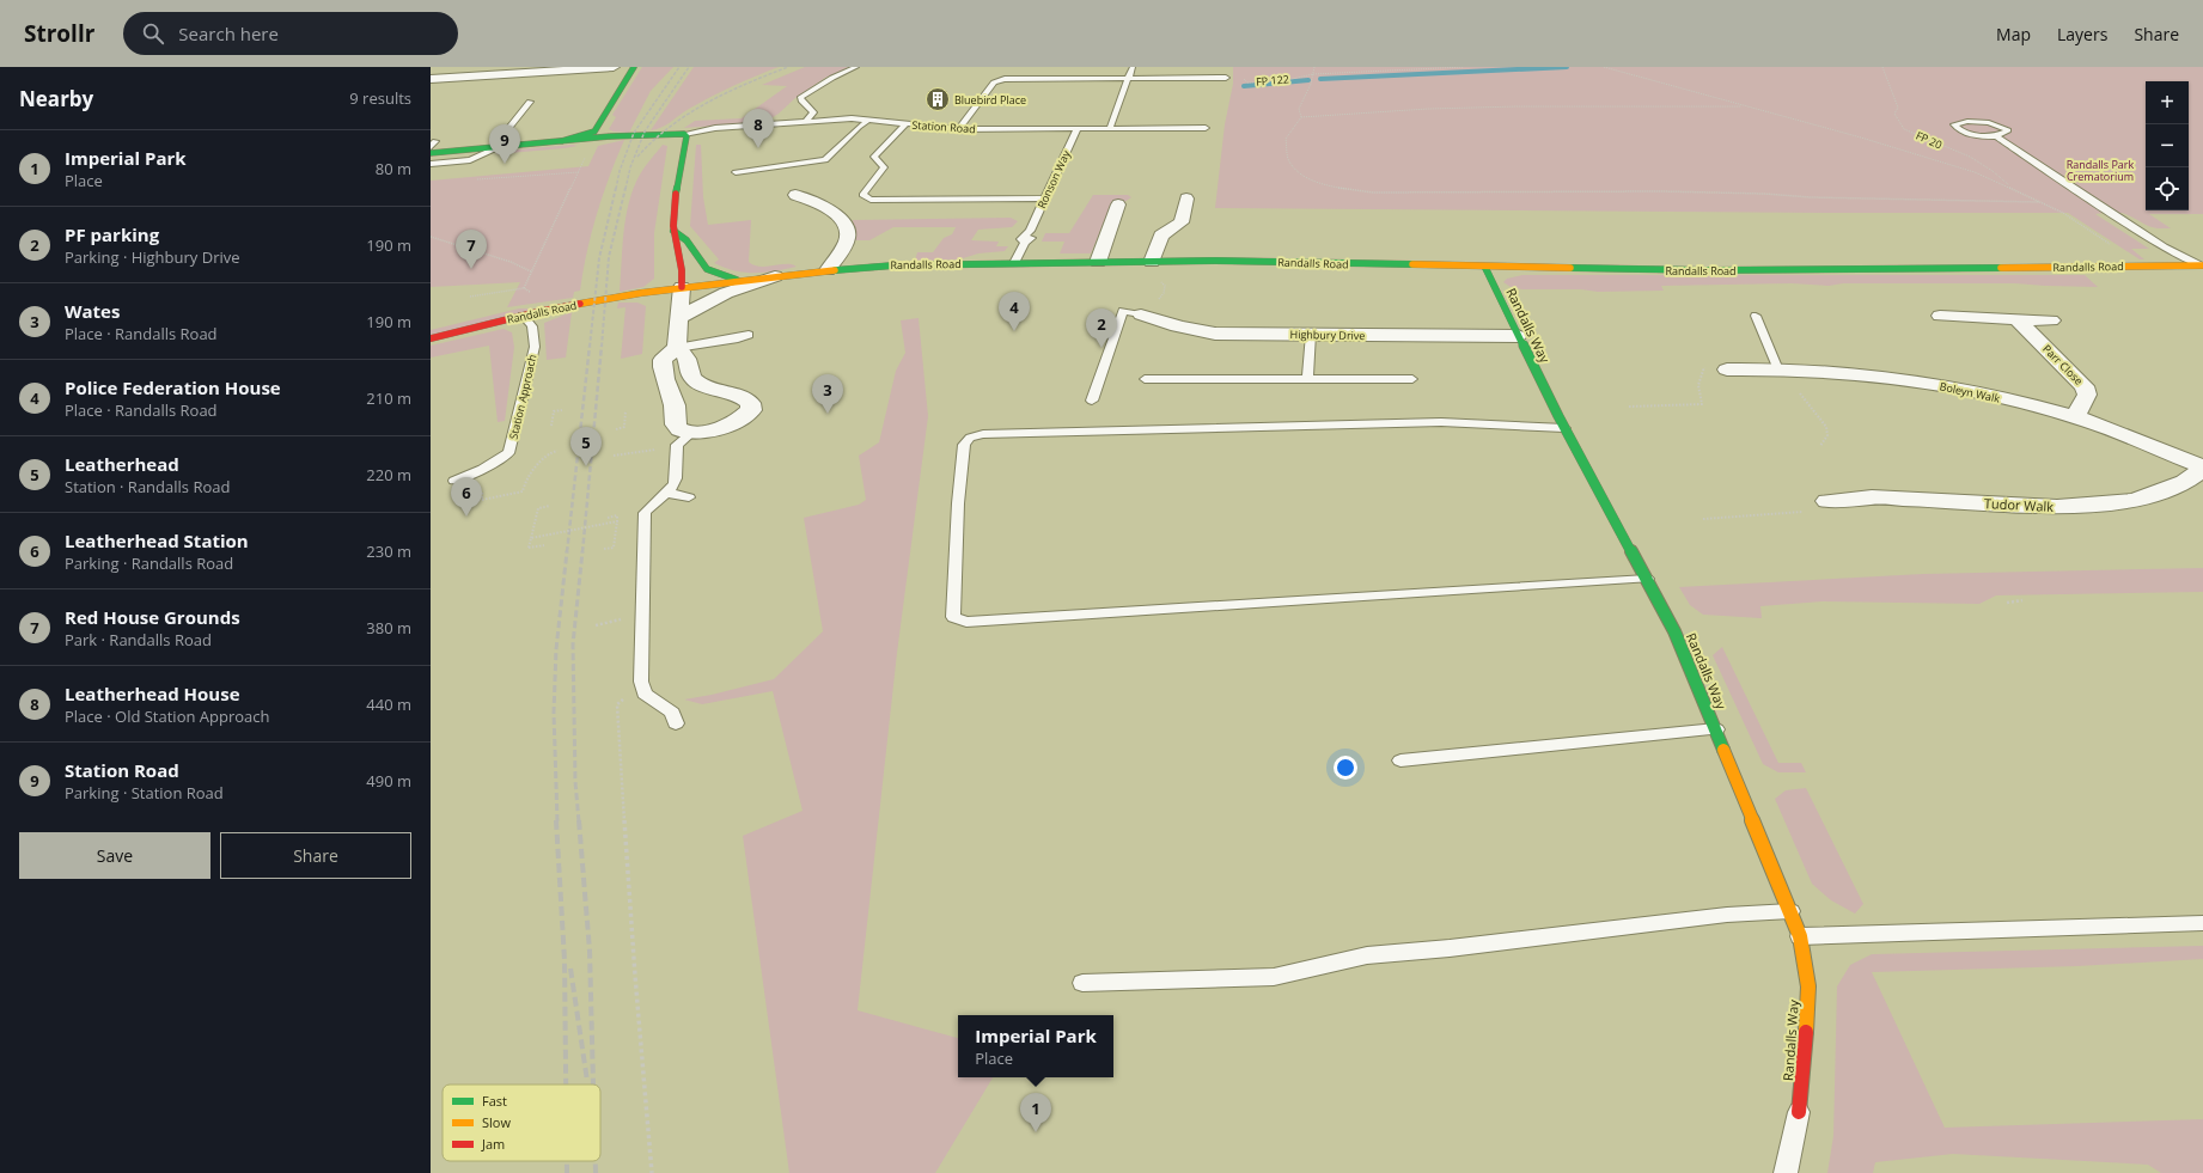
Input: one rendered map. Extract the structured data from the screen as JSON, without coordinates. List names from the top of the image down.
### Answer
{
  "streets": {
    "main road": ["Randalls Road", "Randalls Way"],
    "street": [
      "Highbury Drive",
      "Parr Close",
      "Boleyn Walk",
      "Tudor Walk"
    ],
    "lane": ["Station Road", "Ronson Way", "Station Approach"],
    "path": ["FP 122", "FP 20"]
  },
  "crossings": [
    ["Station Road", "Ronson Way"],
    ["Ronson Way", "Randalls Road"],
    ["Randalls Road", "Randalls Way"],
    ["Randalls Road", "Station Approach"],
    ["Randalls Way", "Highbury Drive"],
    ["Parr Close", "Boleyn Walk"],
    ["Boleyn Walk", "Tudor Walk"]
  ],
  "parks": ["Randalls Park Crematorium"],
  "places": {
    "building": ["Bluebird Place"]
  },
  "legend": ["Fast", "Slow", "Jam"],
  "page": {
    "header": "Strollr",
    "search": "Search here",
    "nav": ["Map", "Layers", "Share"],
    "heading": ["Nearby", "9 results"],
    "map_buttons": ["+", "−"],
    "pins": [
      "8",
      "9",
      "7",
      "4",
      "2",
      "3",
      "5",
      "6",
      "1"
    ],
    "list": [
      {
        "mark": "1",
        "name": "Imperial Park",
        "note": "Place",
        "value": "80 m"
      },
      {
        "mark": "2",
        "name": "PF parking",
        "note": "Parking · Highbury Drive",
        "value": "190 m"
      },
      {
        "mark": "3",
        "name": "Wates",
        "note": "Place · Randalls Road",
        "value": "190 m"
      },
      {
        "mark": "4",
        "name": "Police Federation House",
        "note": "Place · Randalls Road",
        "value": "210 m"
      },
      {
        "mark": "5",
        "name": "Leatherhead",
        "note": "Station · Randalls Road",
        "value": "220 m"
      },
      {
        "mark": "6",
        "name": "Leatherhead Station",
        "note": "Parking · Randalls Road",
        "value": "230 m"
      },
      {
        "mark": "7",
        "name": "Red House Grounds",
        "note": "Park · Randalls Road",
        "value": "380 m"
      },
      {
        "mark": "8",
        "name": "Leatherhead House",
        "note": "Place · Old Station Approach",
        "value": "440 m"
      },
      {
        "mark": "9",
        "name": "Station Road",
        "note": "Parking · Station Road",
        "value": "490 m"
      }
    ],
    "buttons": ["Save", "Share"],
    "popup": ["Imperial Park", "Place"]
  }
}
